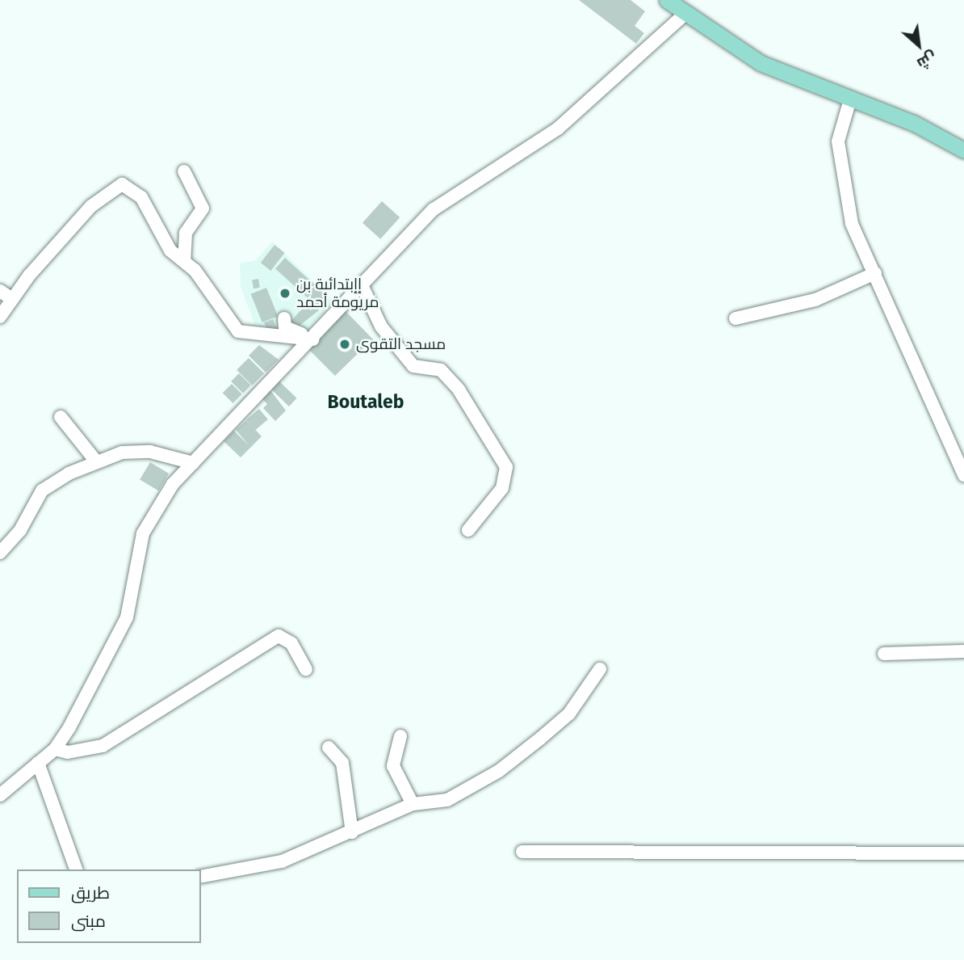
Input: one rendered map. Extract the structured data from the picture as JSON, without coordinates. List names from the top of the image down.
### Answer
{
  "districts": ["Boutaleb"],
  "places": ["إإبتدائية بن مريومة أحمد", "مسجد التقوى"],
  "legend": ["طريق", "مبنى"],
  "north": "bottom right"
}
